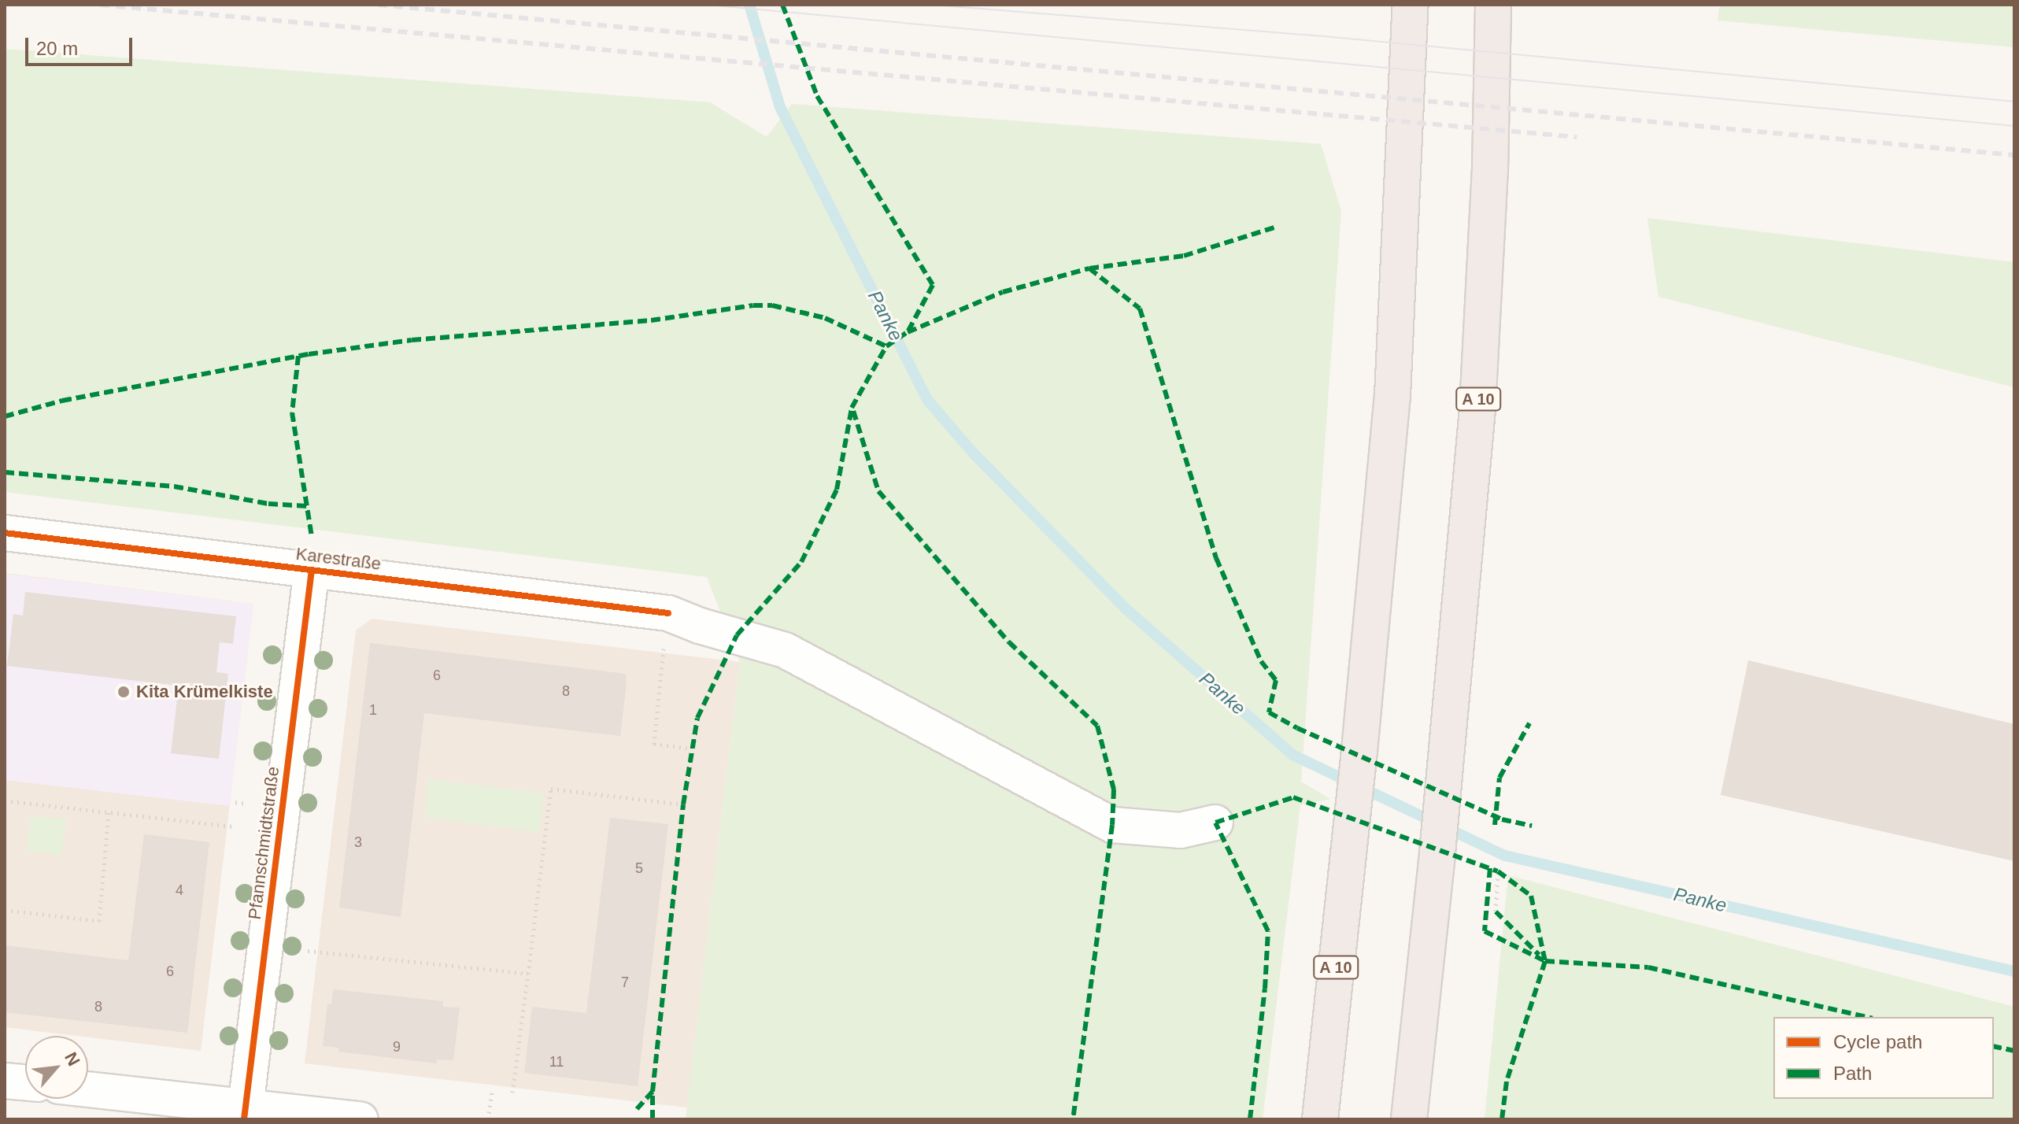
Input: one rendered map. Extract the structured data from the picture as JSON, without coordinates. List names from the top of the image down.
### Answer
{
  "streets": {
    "highway": ["A 10"],
    "street": ["Karestraße", "Pfannschmidtstraße"]
  },
  "crossings": [
    ["Karestraße", "Pfannschmidtstraße"]
  ],
  "water": ["Panke"],
  "places": ["Kita Krümelkiste"],
  "house_numbers": [
    "6",
    "8",
    "1",
    "3",
    "5",
    "4",
    "6",
    "7",
    "8",
    "9",
    "11"
  ],
  "legend": ["Cycle path", "Path"],
  "scale_bar": "20 m",
  "north": "top right"
}
